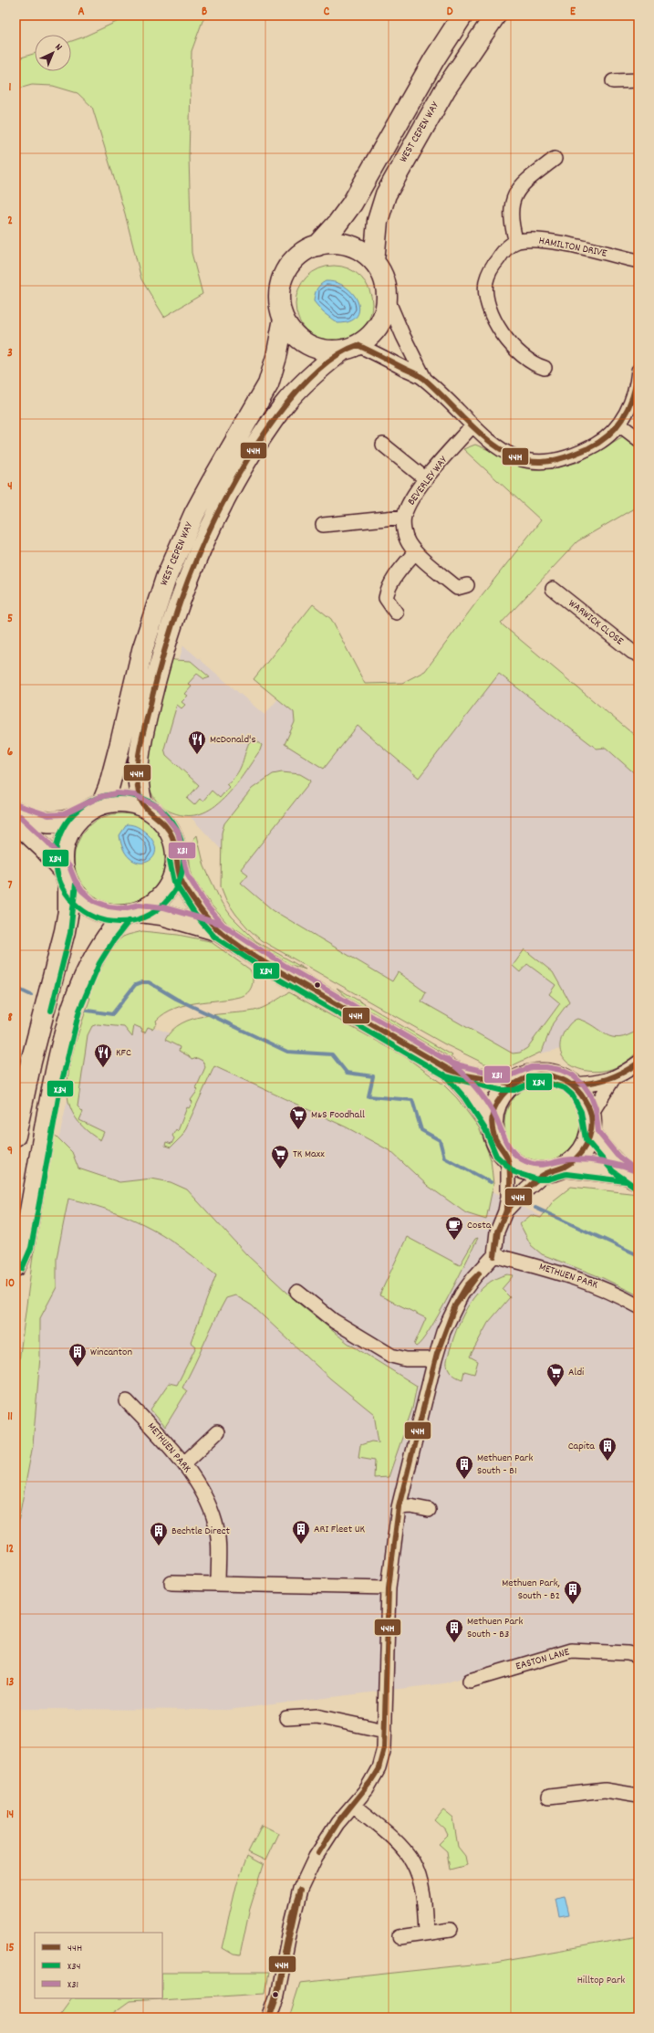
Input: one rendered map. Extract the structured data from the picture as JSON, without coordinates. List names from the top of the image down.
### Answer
{
  "streets": {
    "main road": ["WEST CEPEN WAY"],
    "street": [
      "HAMILTON DRIVE",
      "BEVERLEY WAY",
      "WARWICK CLOSE",
      "METHUEN PARK",
      "EASTON LANE"
    ]
  },
  "parks": ["Hilltop Park"],
  "places": {
    "restaurant": ["McDonald's", "KFC"],
    "supermarket": ["M&S Foodhall", "TK Maxx", "Aldi"],
    "cafe": ["Costa"],
    "building": [
      "Wincanton",
      "Capita",
      "Methuen Park South - B1",
      "ARI Fleet UK",
      "Bechtle Direct",
      "Methuen Park, South - B2",
      "Methuen Park South - B3"
    ]
  },
  "lines": ["transit line 44H", "transit line X31", "transit line X34"],
  "legend": ["44H", "X34", "X31"],
  "north": "top right",
  "grid": {
    "columns": [
      "A",
      "B",
      "C",
      "D",
      "E"
    ],
    "rows": [
      "1",
      "2",
      "3",
      "4",
      "5",
      "6",
      "7",
      "8",
      "9",
      "10",
      "11",
      "12",
      "13",
      "14",
      "15"
    ]
  }
}
